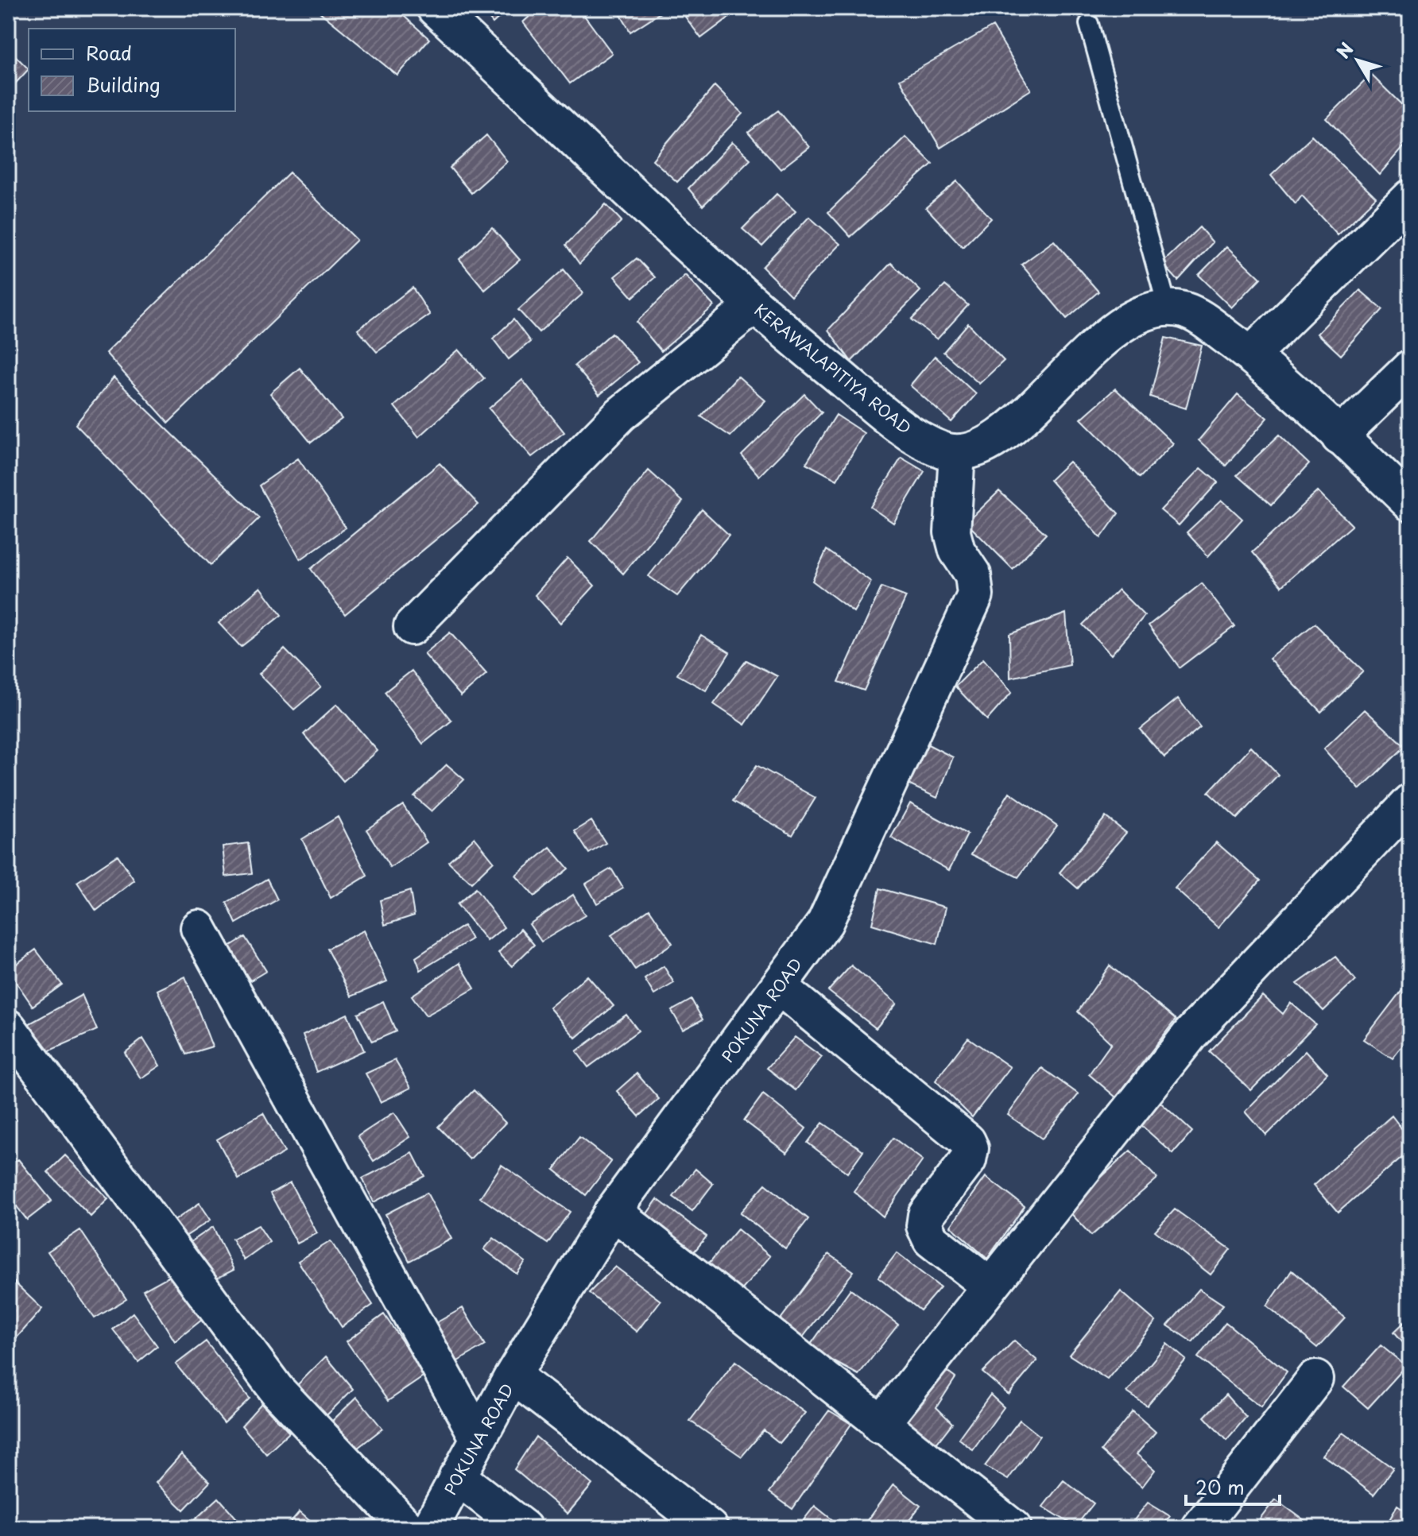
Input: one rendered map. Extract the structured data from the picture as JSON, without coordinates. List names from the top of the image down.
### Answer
{
  "streets": {
    "street": ["KERAWALAPITIYA ROAD", "POKUNA ROAD"]
  },
  "crossings": [
    ["KERAWALAPITIYA ROAD", "POKUNA ROAD"]
  ],
  "legend": ["Road", "Building"],
  "scale_bar": "20 m",
  "north": "top left"
}
